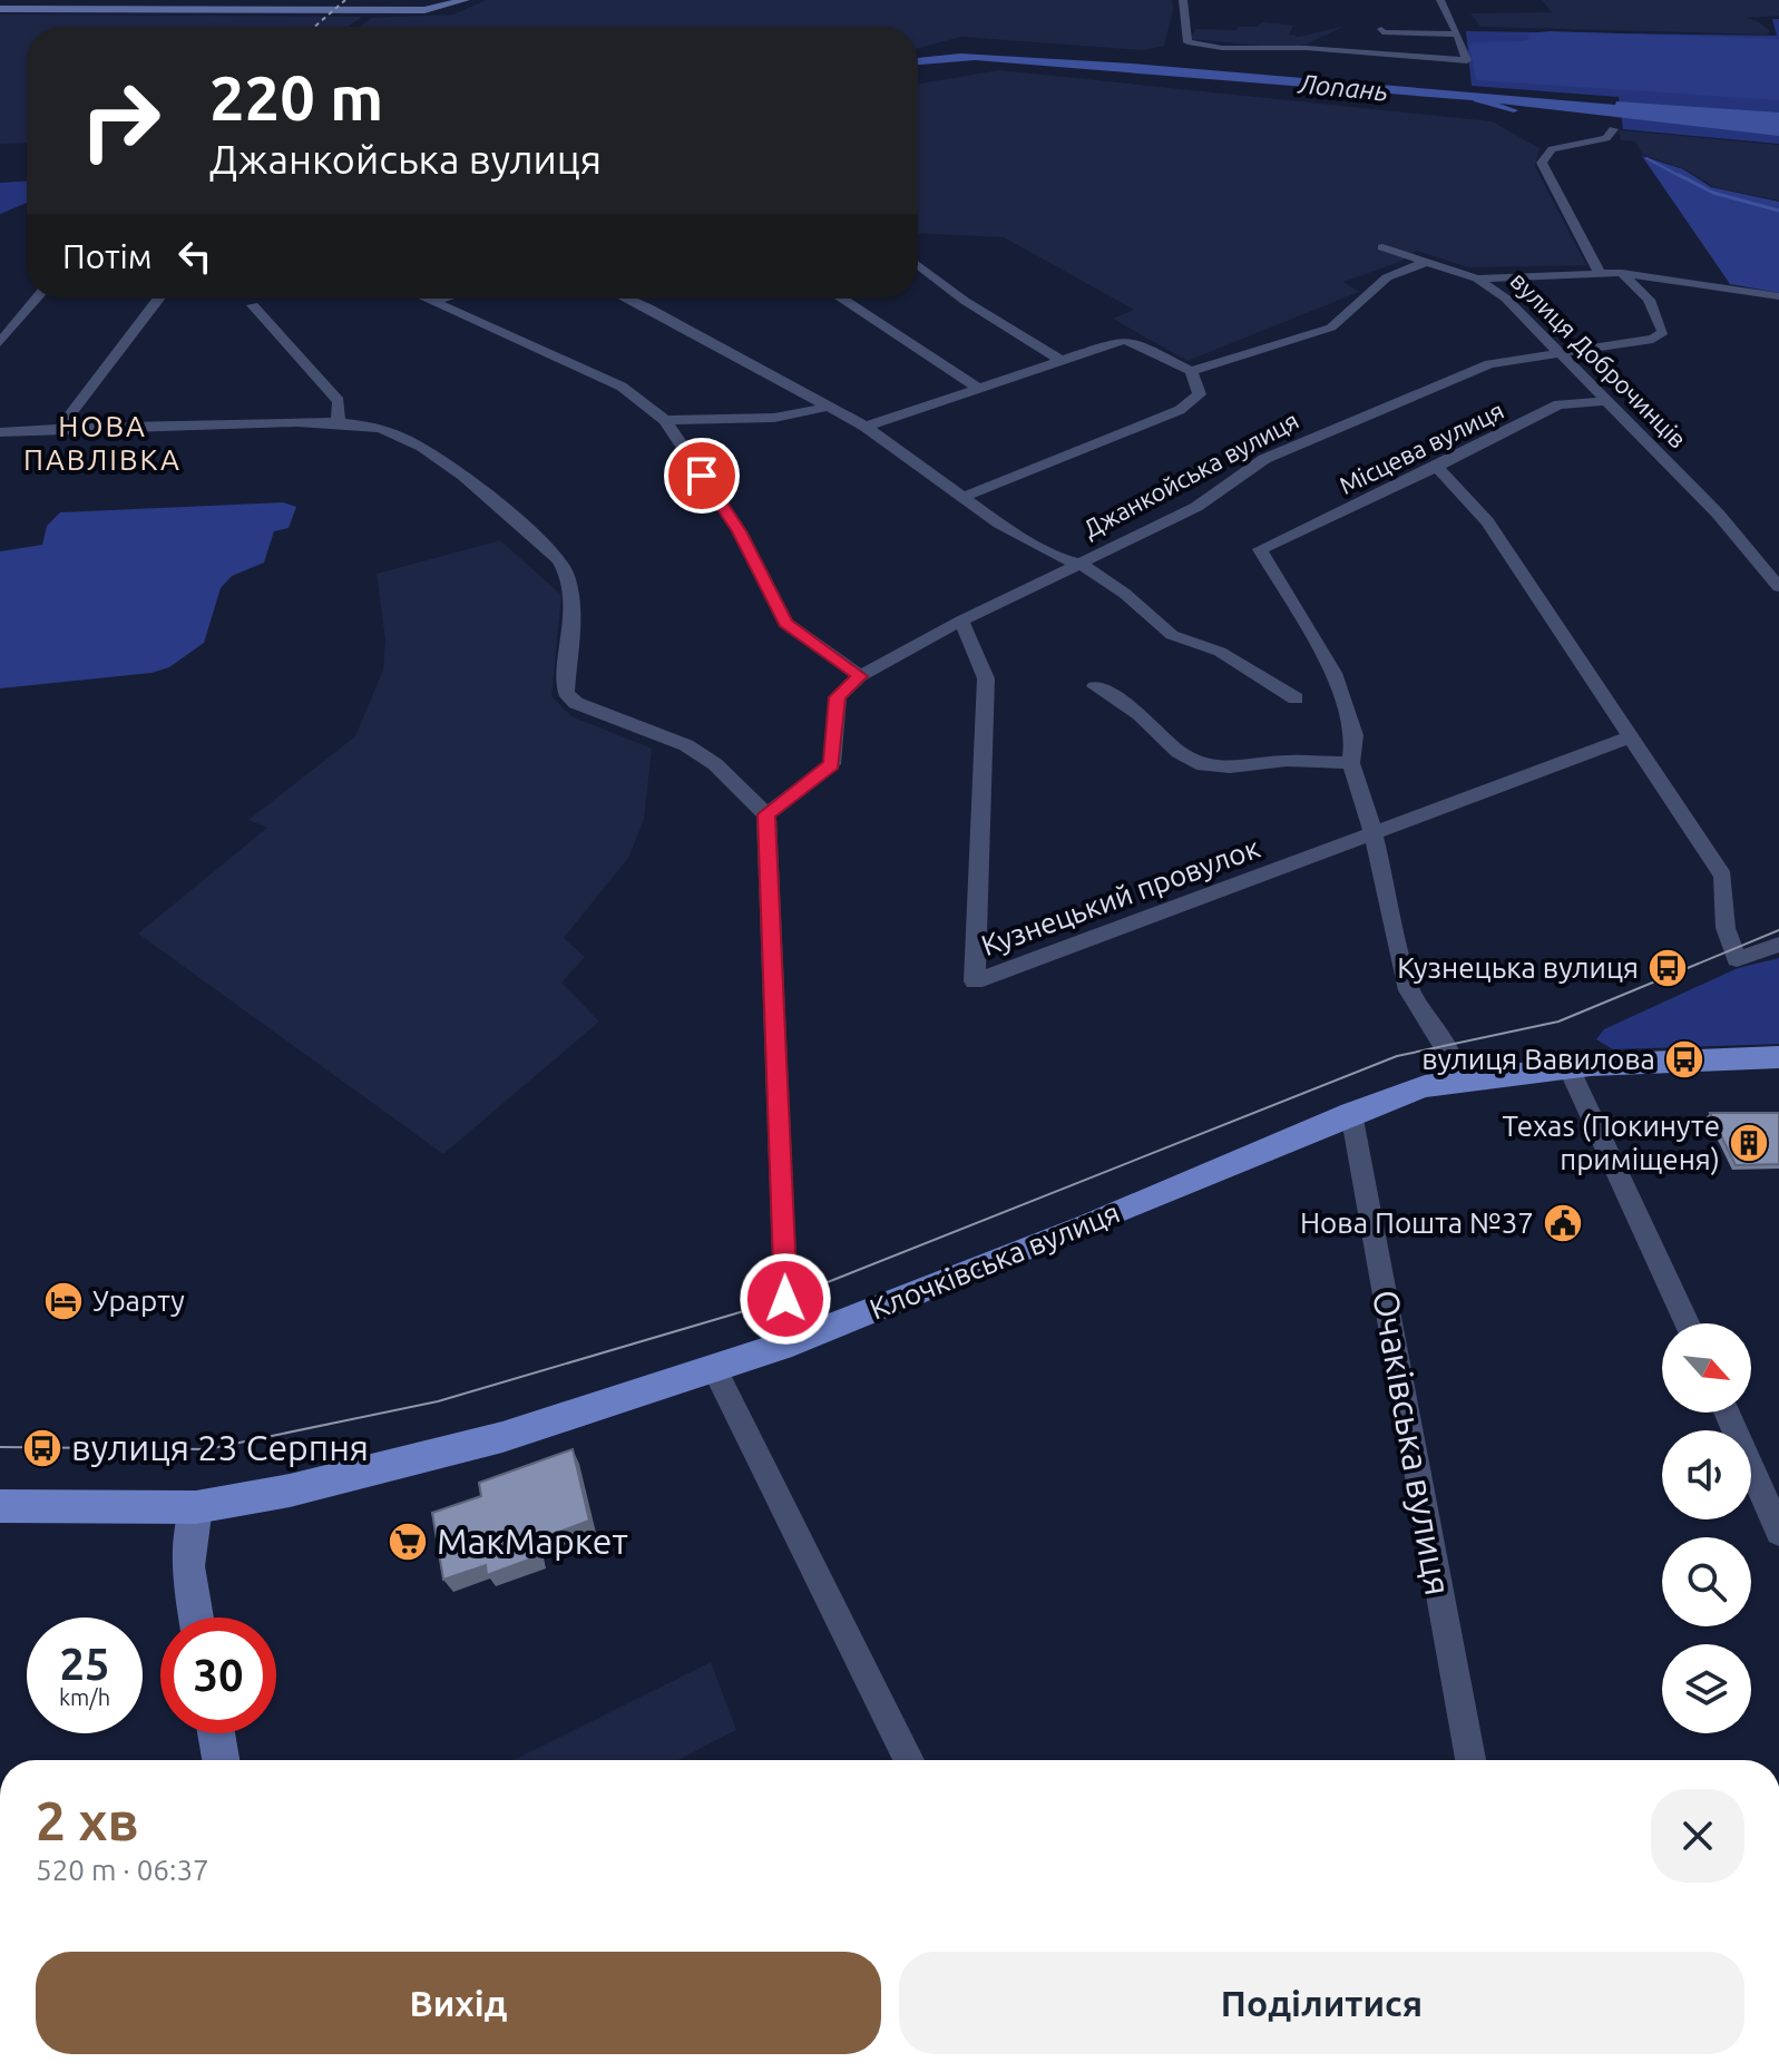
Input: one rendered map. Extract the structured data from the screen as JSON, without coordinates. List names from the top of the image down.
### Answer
{
  "streets": {
    "main road": ["Клочківська вулиця"],
    "street": [
      "вулиця Доброчинців",
      "Місцева вулиця",
      "Джанкойська вулиця",
      "Кузнецький провулок",
      "Очаківська вулиця"
    ]
  },
  "crossings": [
    ["вулиця Доброчинців", "Місцева вулиця"],
    ["вулиця Доброчинців", "Джанкойська вулиця"],
    ["Джанкойська вулиця", "Кузнецький провулок"],
    ["Клочківська вулиця", "Очаківська вулиця"]
  ],
  "districts": ["НОВА ПАВЛІВКА"],
  "water": ["Лопань"],
  "places": {
    "bus stop": ["Кузнецька вулиця", "вулиця Вавилова", "вулиця 23 Серпня"],
    "building": ["Texas (Покинуте приміщеня)"],
    "public building": ["Нова Пошта №37"],
    "hotel": ["Урарту"],
    "supermarket": ["МакМаркет"]
  },
  "north": "bottom right",
  "page": {
    "turn": ["220 m", "Джанкойська вулиця"],
    "then": "Потім",
    "speed": "25 km/h",
    "limit": "30",
    "heading": ["2 хв", "520 m · 06:37"],
    "buttons": ["Вихід", "Поділитися"]
  }
}
